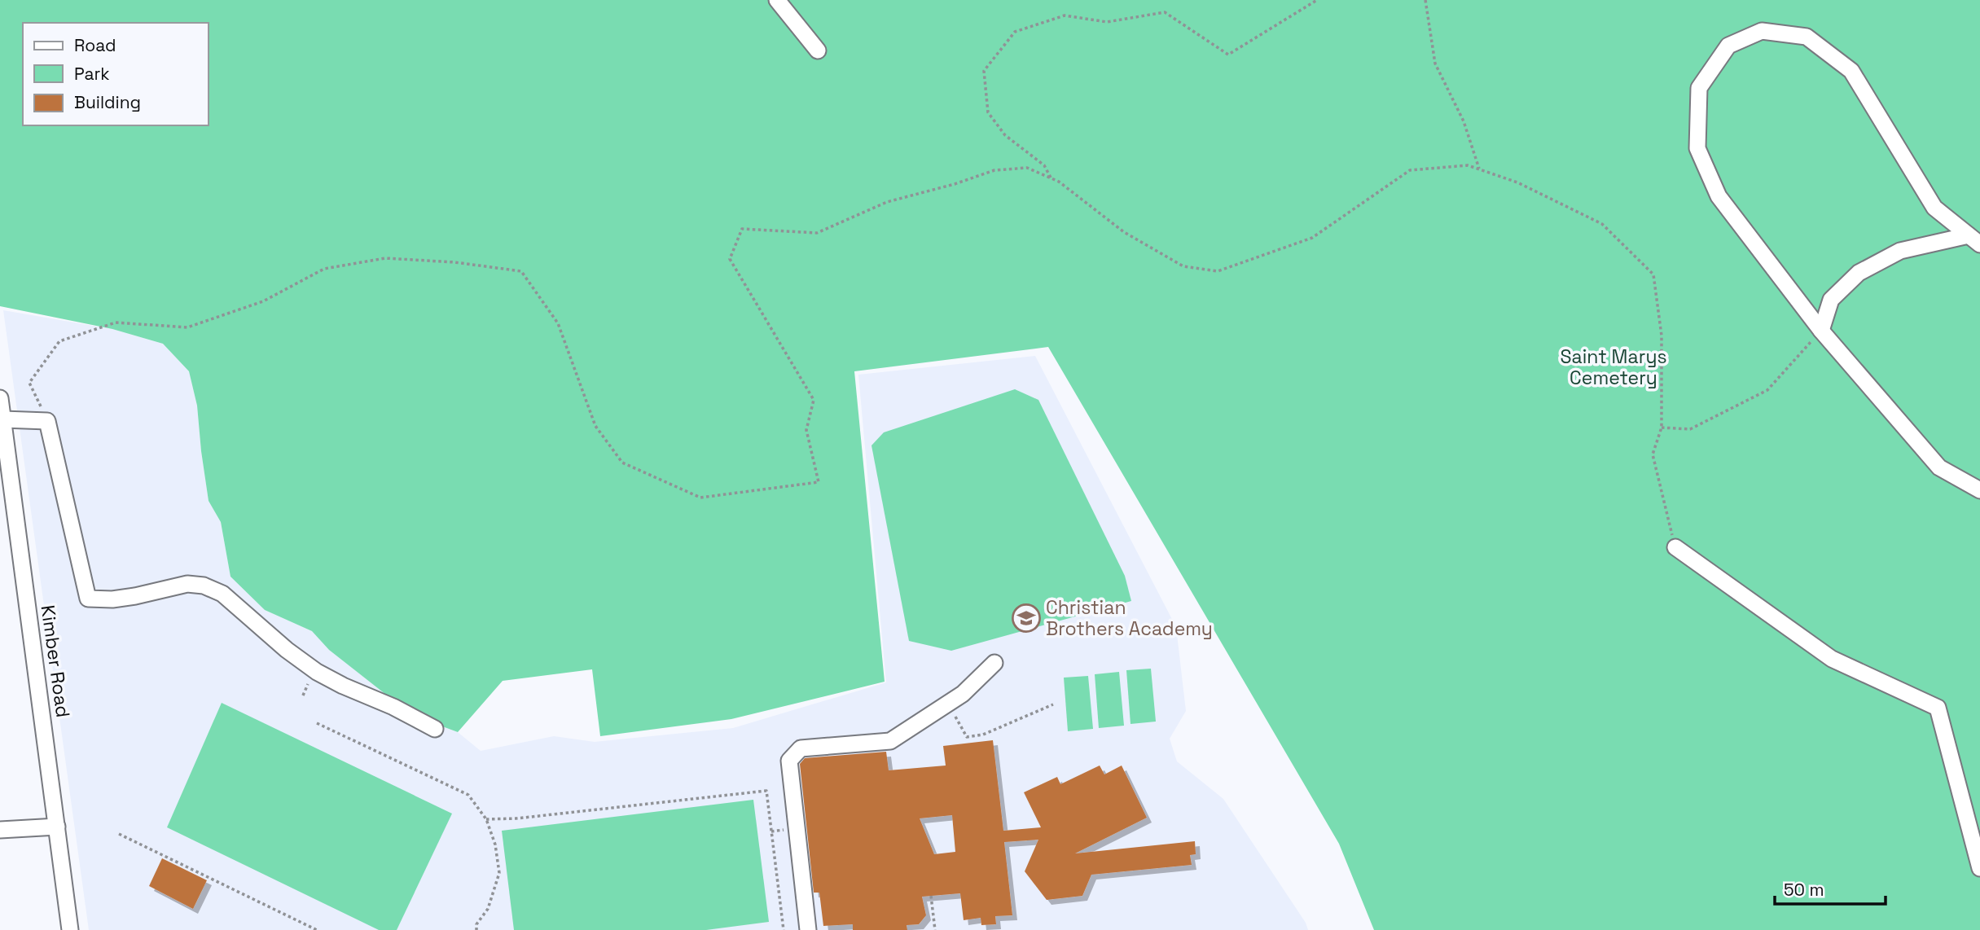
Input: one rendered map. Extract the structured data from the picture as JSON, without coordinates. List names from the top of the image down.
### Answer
{
  "streets": {
    "street": ["Kimber Road"]
  },
  "parks": ["Saint Marys Cemetery"],
  "places": {
    "school or university": ["Christian Brothers Academy"]
  },
  "legend": ["Road", "Park", "Building"],
  "scale_bar": "50 m"
}
